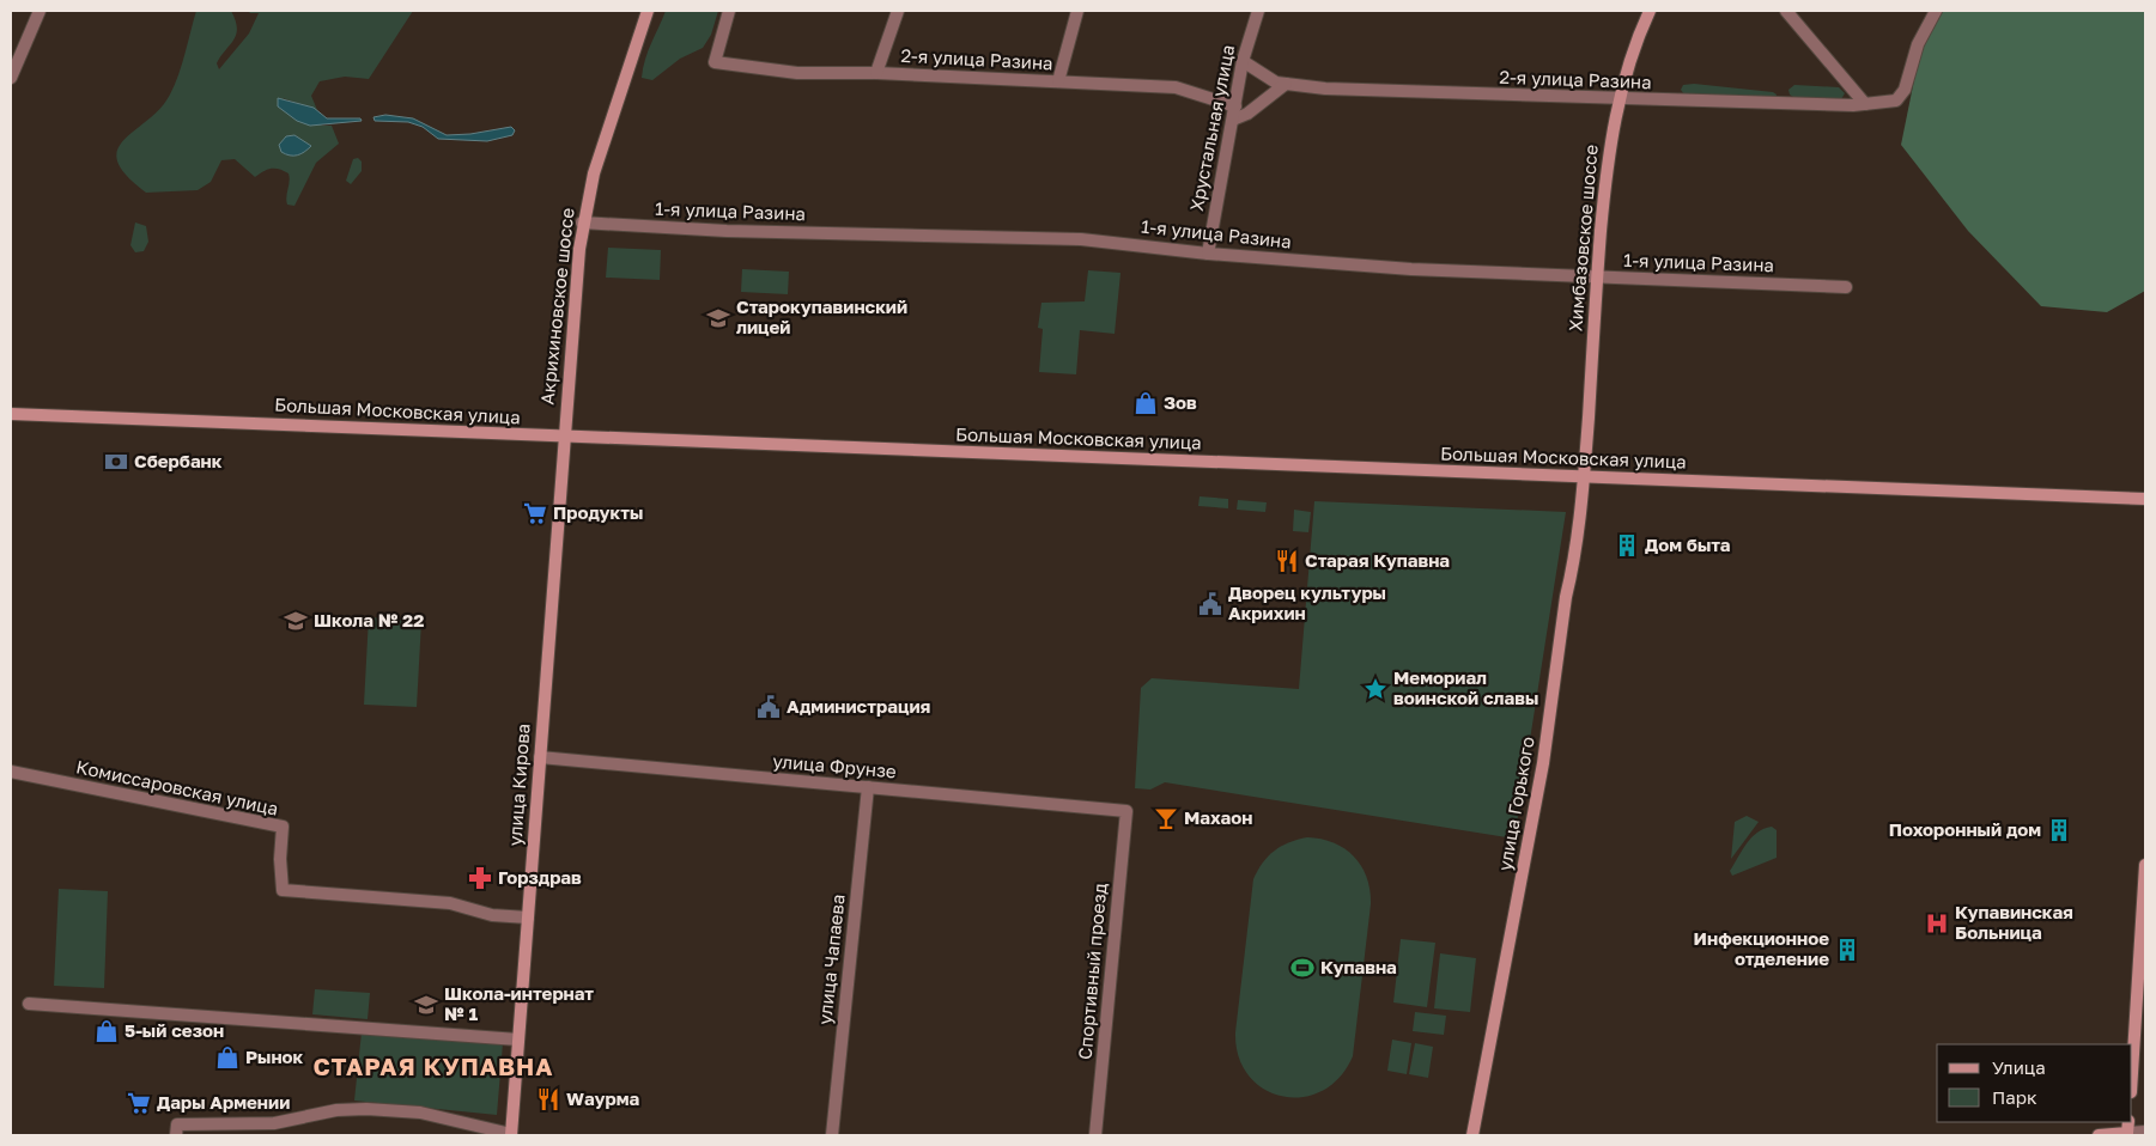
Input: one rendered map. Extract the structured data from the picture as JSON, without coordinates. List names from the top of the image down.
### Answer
{
  "streets": {
    "main road": [
      "Химбазовское шоссе",
      "Акрихиновское шоссе",
      "Большая Московская улица",
      "улица Кирова",
      "улица Горького"
    ],
    "street": [
      "2-я улица Разина",
      "Хрустальная улица",
      "1-я улица Разина",
      "улица Фрунзе",
      "Комиссаровская улица",
      "улица Чапаева",
      "Спортивный проезд"
    ]
  },
  "crossings": [
    ["2-я улица Разина", "Хрустальная улица"],
    ["2-я улица Разина", "Химбазовское шоссе"],
    ["Хрустальная улица", "1-я улица Разина"],
    ["1-я улица Разина", "Химбазовское шоссе"],
    ["1-я улица Разина", "Акрихиновское шоссе"],
    ["Химбазовское шоссе", "Большая Московская улица"],
    ["Химбазовское шоссе", "улица Горького"],
    ["Акрихиновское шоссе", "Большая Московская улица"],
    ["Акрихиновское шоссе", "улица Кирова"],
    ["Большая Московская улица", "улица Кирова"],
    ["Большая Московская улица", "улица Горького"],
    ["улица Фрунзе", "улица Кирова"],
    ["улица Фрунзе", "улица Чапаева"],
    ["улица Фрунзе", "Спортивный проезд"],
    ["улица Кирова", "Комиссаровская улица"]
  ],
  "districts": ["СТАРАЯ КУПАВНА"],
  "places": {
    "school or university": ["Старокупавинский лицей", "Школа № 22", "Школа-интернат № 1"],
    "shop": ["Зов", "5-ый сезон", "Рынок"],
    "bank": ["Сбербанк"],
    "supermarket": ["Продукты", "Дары Армении"],
    "building": ["Дом быта", "Похоронный дом", "Инфекционное отделение"],
    "restaurant": ["Старая Купавна", "Wаурма"],
    "public building": ["Дворец культуры Акрихин", "Администрация"],
    "place": ["Мемориал воинской славы"],
    "bar": ["Махаон"],
    "pharmacy": ["Горздрав"],
    "hospital": ["Купавинская Больница"],
    "sports": ["Купавна"]
  },
  "legend": ["Улица", "Парк"]
}
